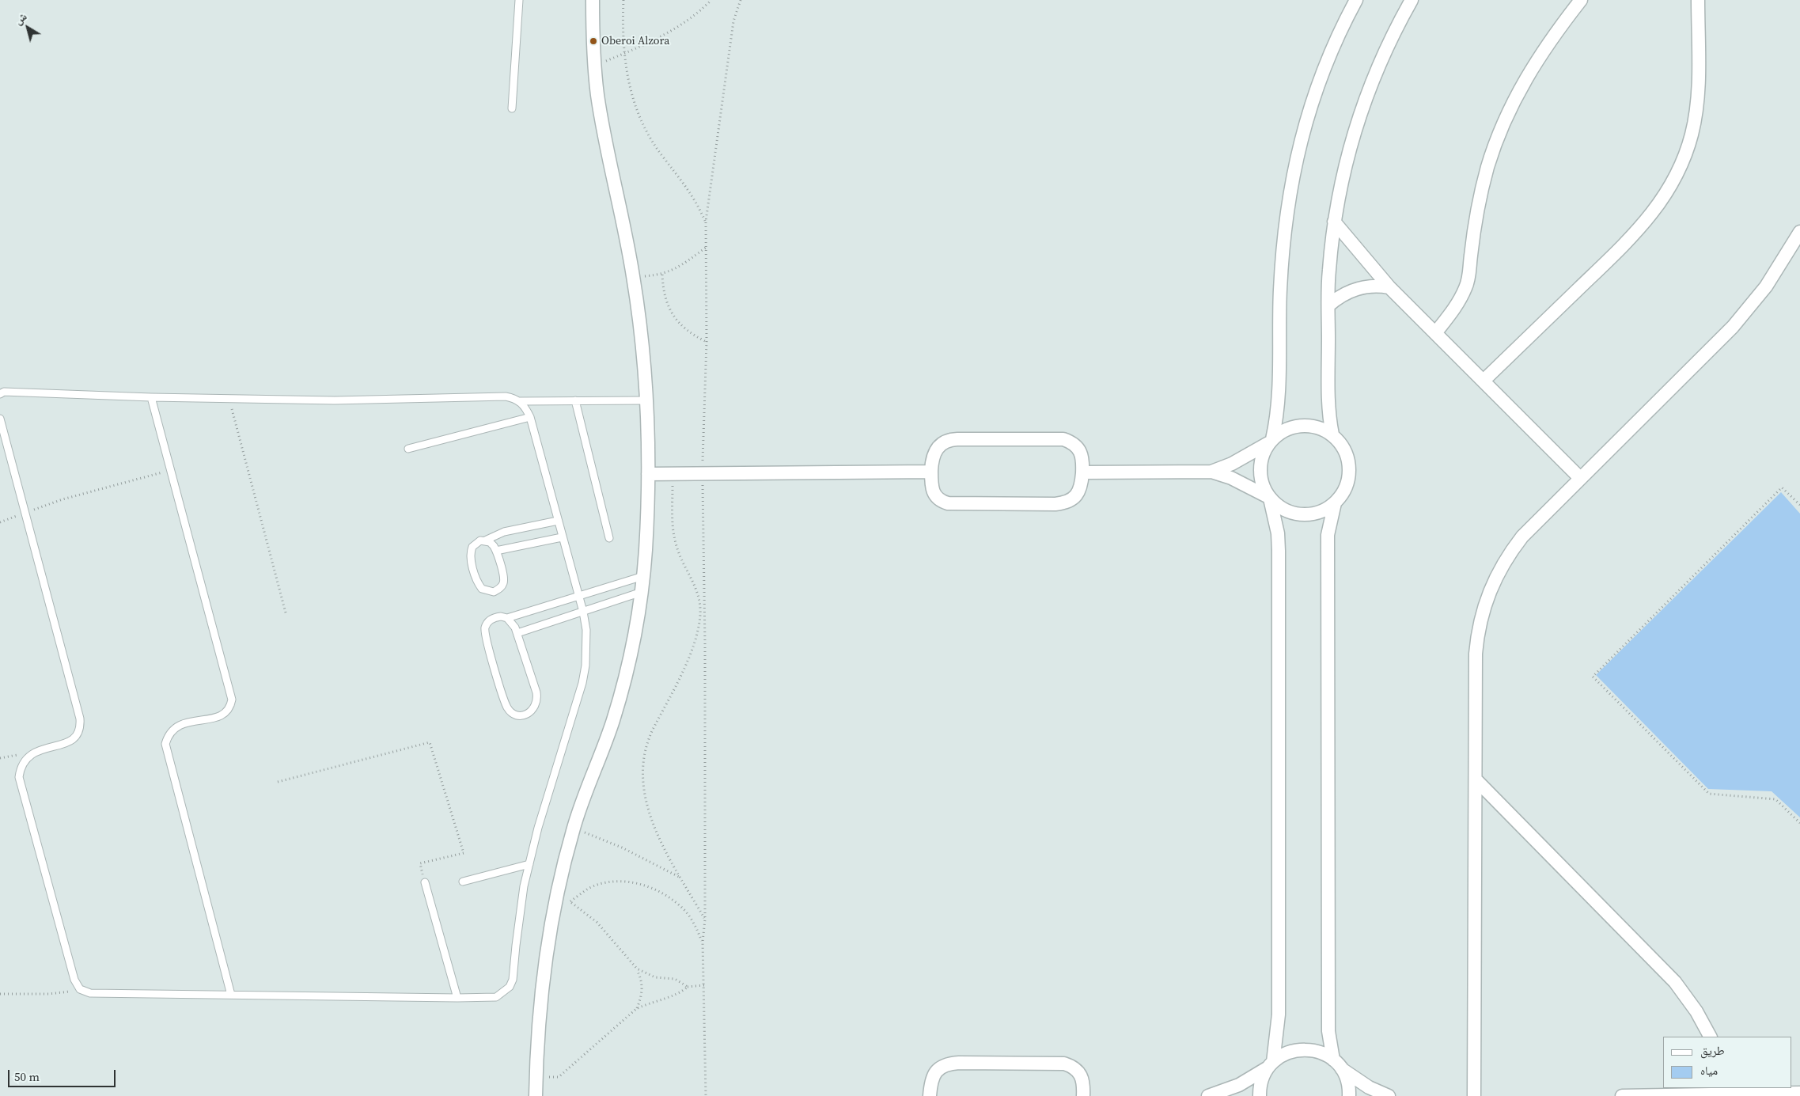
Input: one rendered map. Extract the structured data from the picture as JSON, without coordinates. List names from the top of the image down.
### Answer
{
  "places": ["Oberoi Alzora"],
  "legend": ["طريق", "مياه"],
  "scale_bar": "50 m",
  "north": "top left"
}
